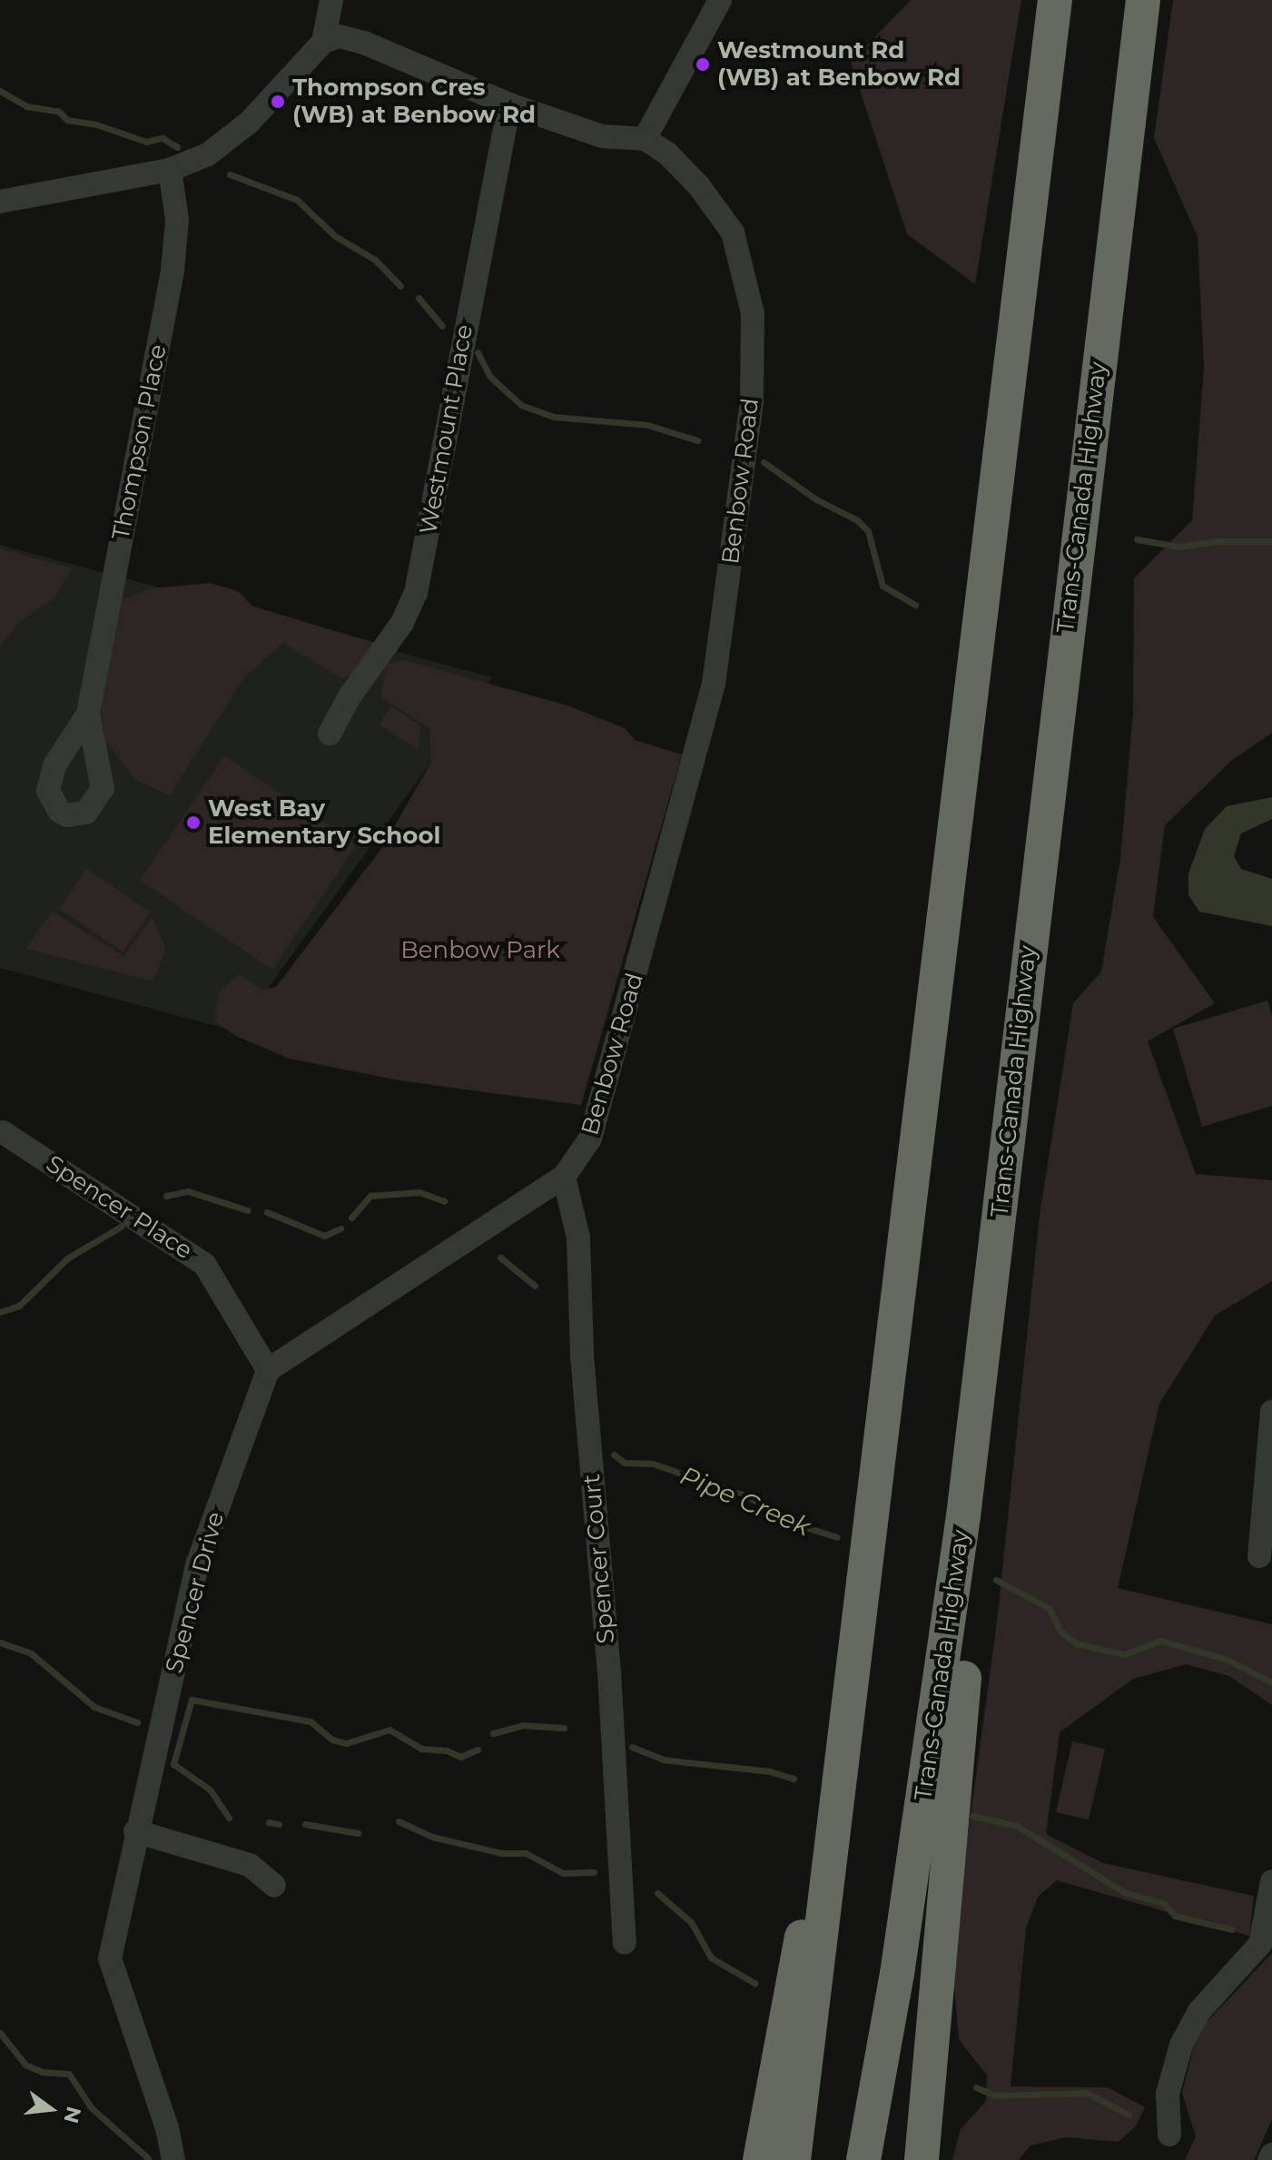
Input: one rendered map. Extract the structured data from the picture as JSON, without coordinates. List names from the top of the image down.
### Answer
{
  "streets": {
    "highway": ["Trans-Canada Highway"],
    "street": [
      "Westmount Place",
      "Thompson Place",
      "Benbow Road",
      "Spencer Place",
      "Spencer Court",
      "Spencer Drive"
    ]
  },
  "crossings": [
    ["Benbow Road", "Spencer Court"],
    ["Spencer Place", "Spencer Drive"]
  ],
  "water": ["Pipe Creek"],
  "parks": ["Benbow Park"],
  "places": ["Westmount Rd (WB) at Benbow Rd", "Thompson Cres (WB) at Benbow Rd", "West Bay Elementary School"],
  "north": "right"
}
